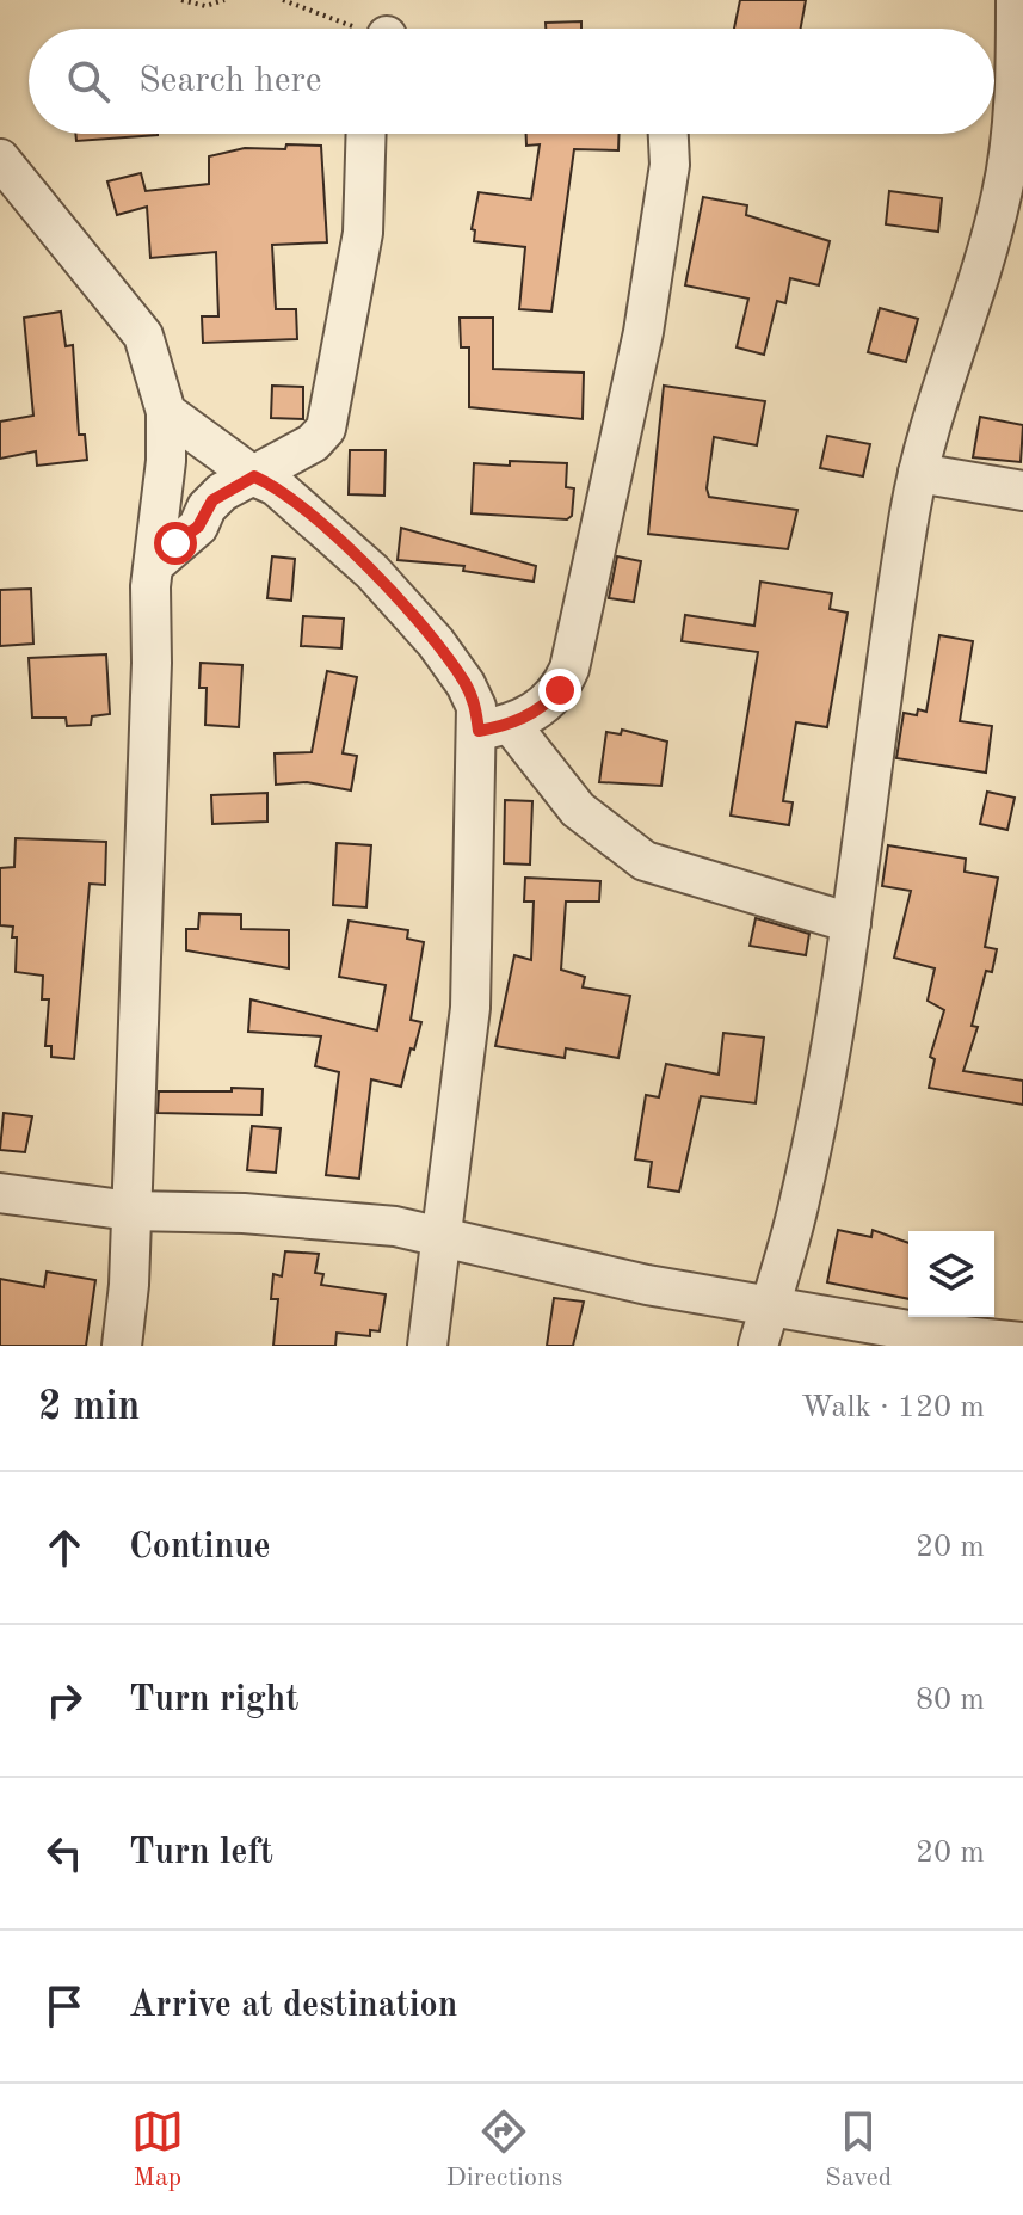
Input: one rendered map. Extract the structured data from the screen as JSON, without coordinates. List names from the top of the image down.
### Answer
{
  "page": {
    "search": "Search here",
    "heading": ["2 min", "Walk · 120 m"],
    "list": [
      ["Continue", "20 m"],
      ["Turn right", "80 m"],
      ["Turn left", "20 m"],
      "Arrive at destination"
    ],
    "nav": ["Map", "Directions", "Saved"]
  }
}
